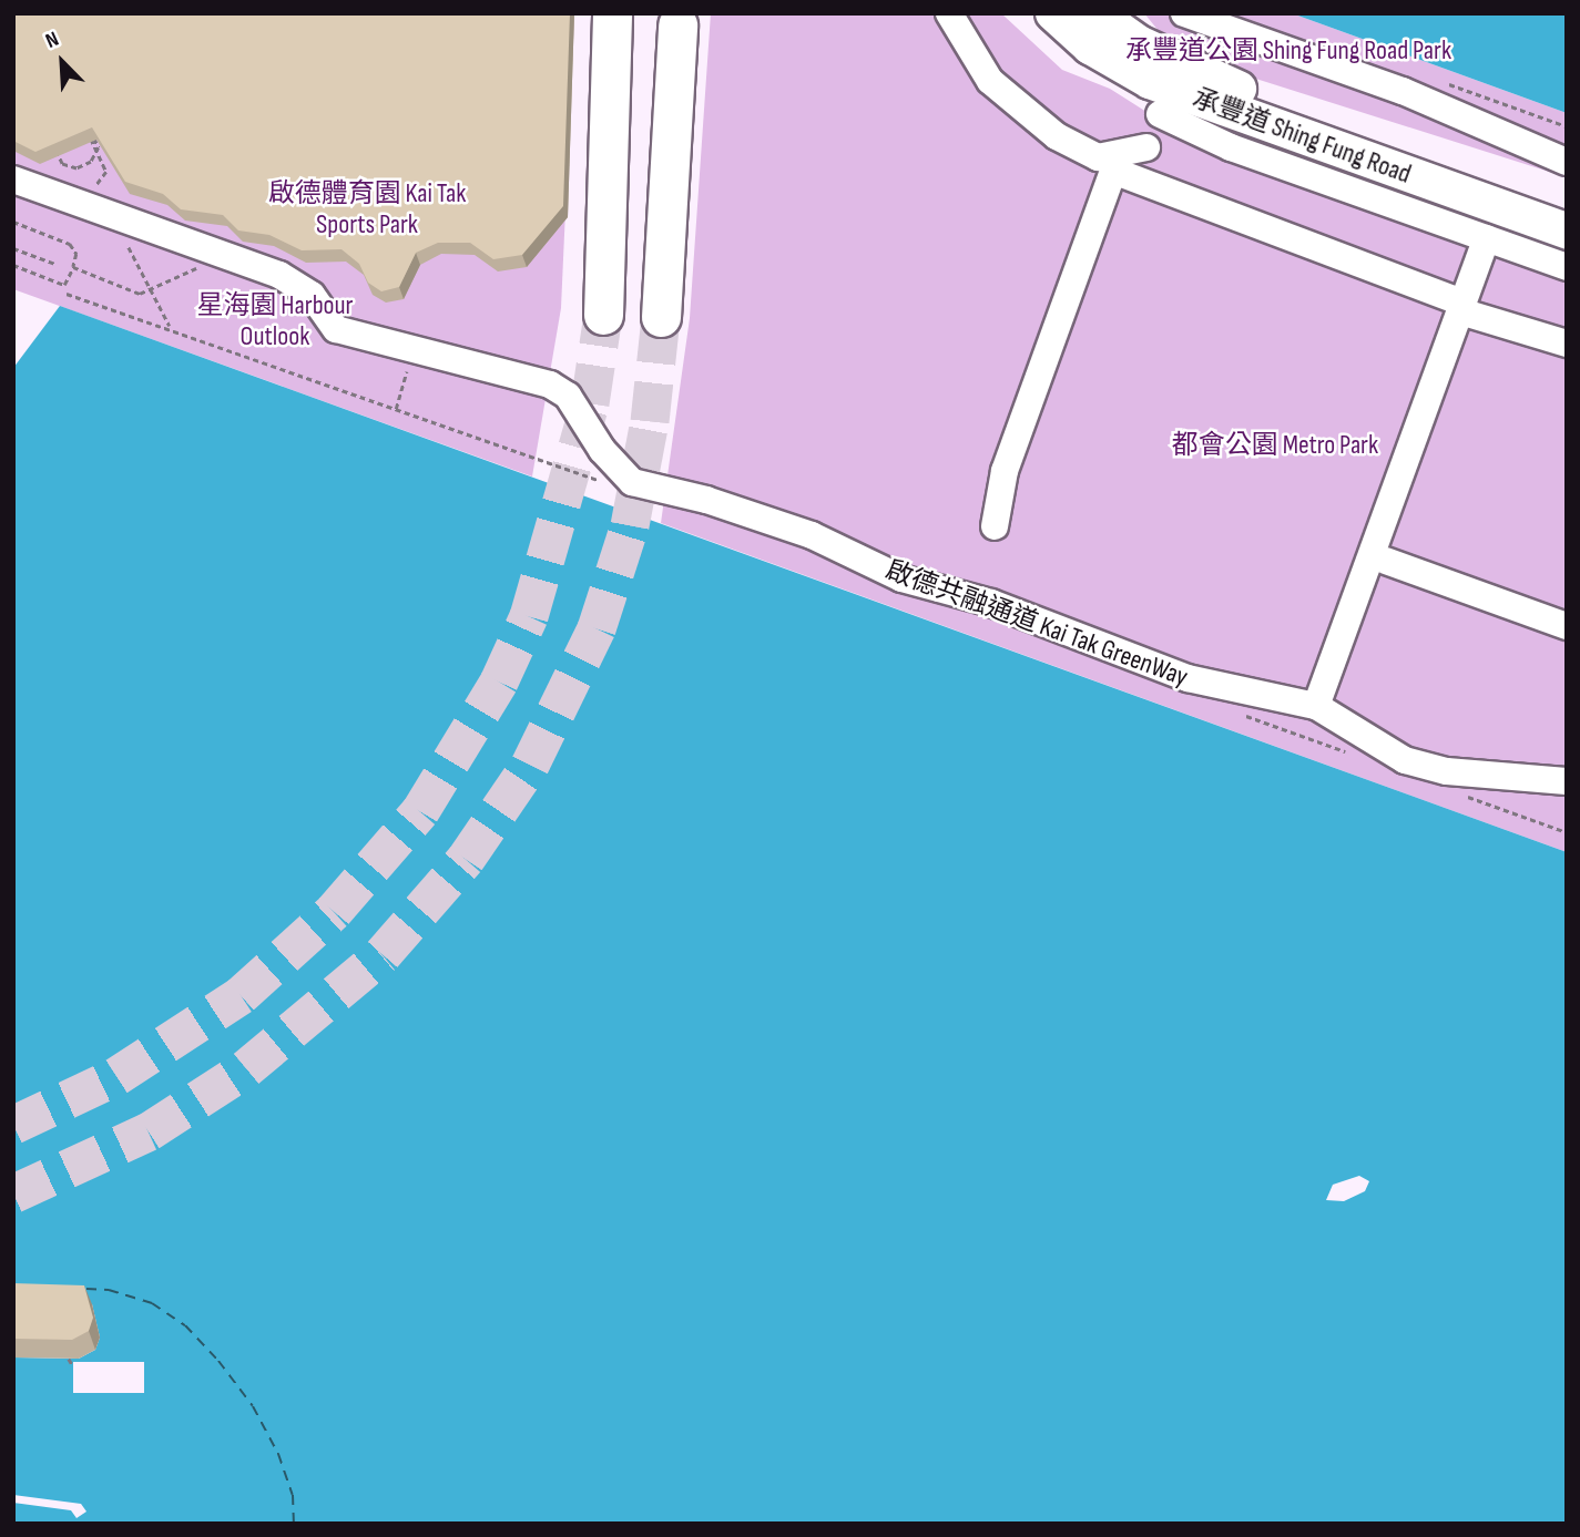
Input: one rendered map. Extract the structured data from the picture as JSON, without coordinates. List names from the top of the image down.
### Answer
{
  "streets": {
    "main road": ["承豐道 Shing Fung Road"],
    "street": ["啟德共融通道 Kai Tak GreenWay"]
  },
  "parks": [
    "承豐道公園 Shing Fung Road Park",
    "啟德體育園 Kai Tak Sports Park",
    "星海園 Harbour Outlook",
    "都會公園 Metro Park"
  ],
  "north": "top left"
}
